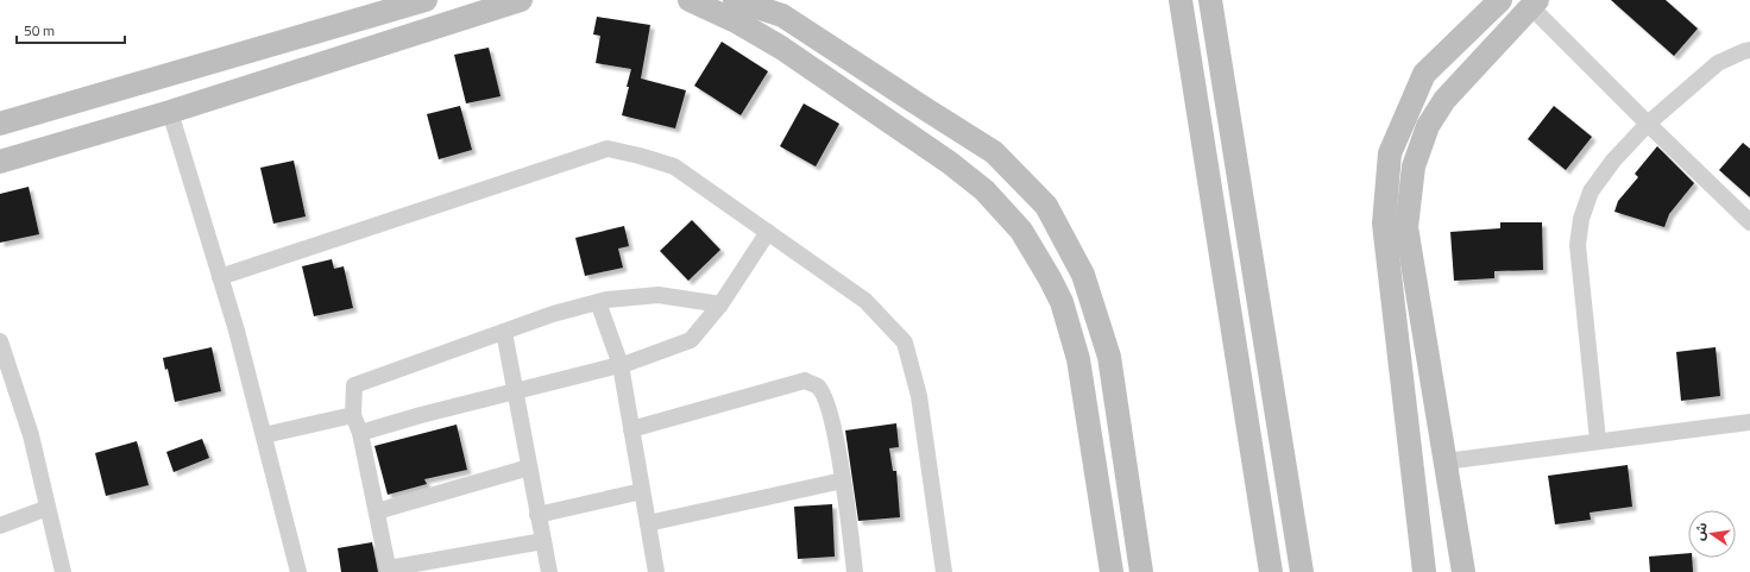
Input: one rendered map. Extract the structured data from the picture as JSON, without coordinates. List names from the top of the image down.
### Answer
{
  "scale_bar": "50 m",
  "north": "left"
}
